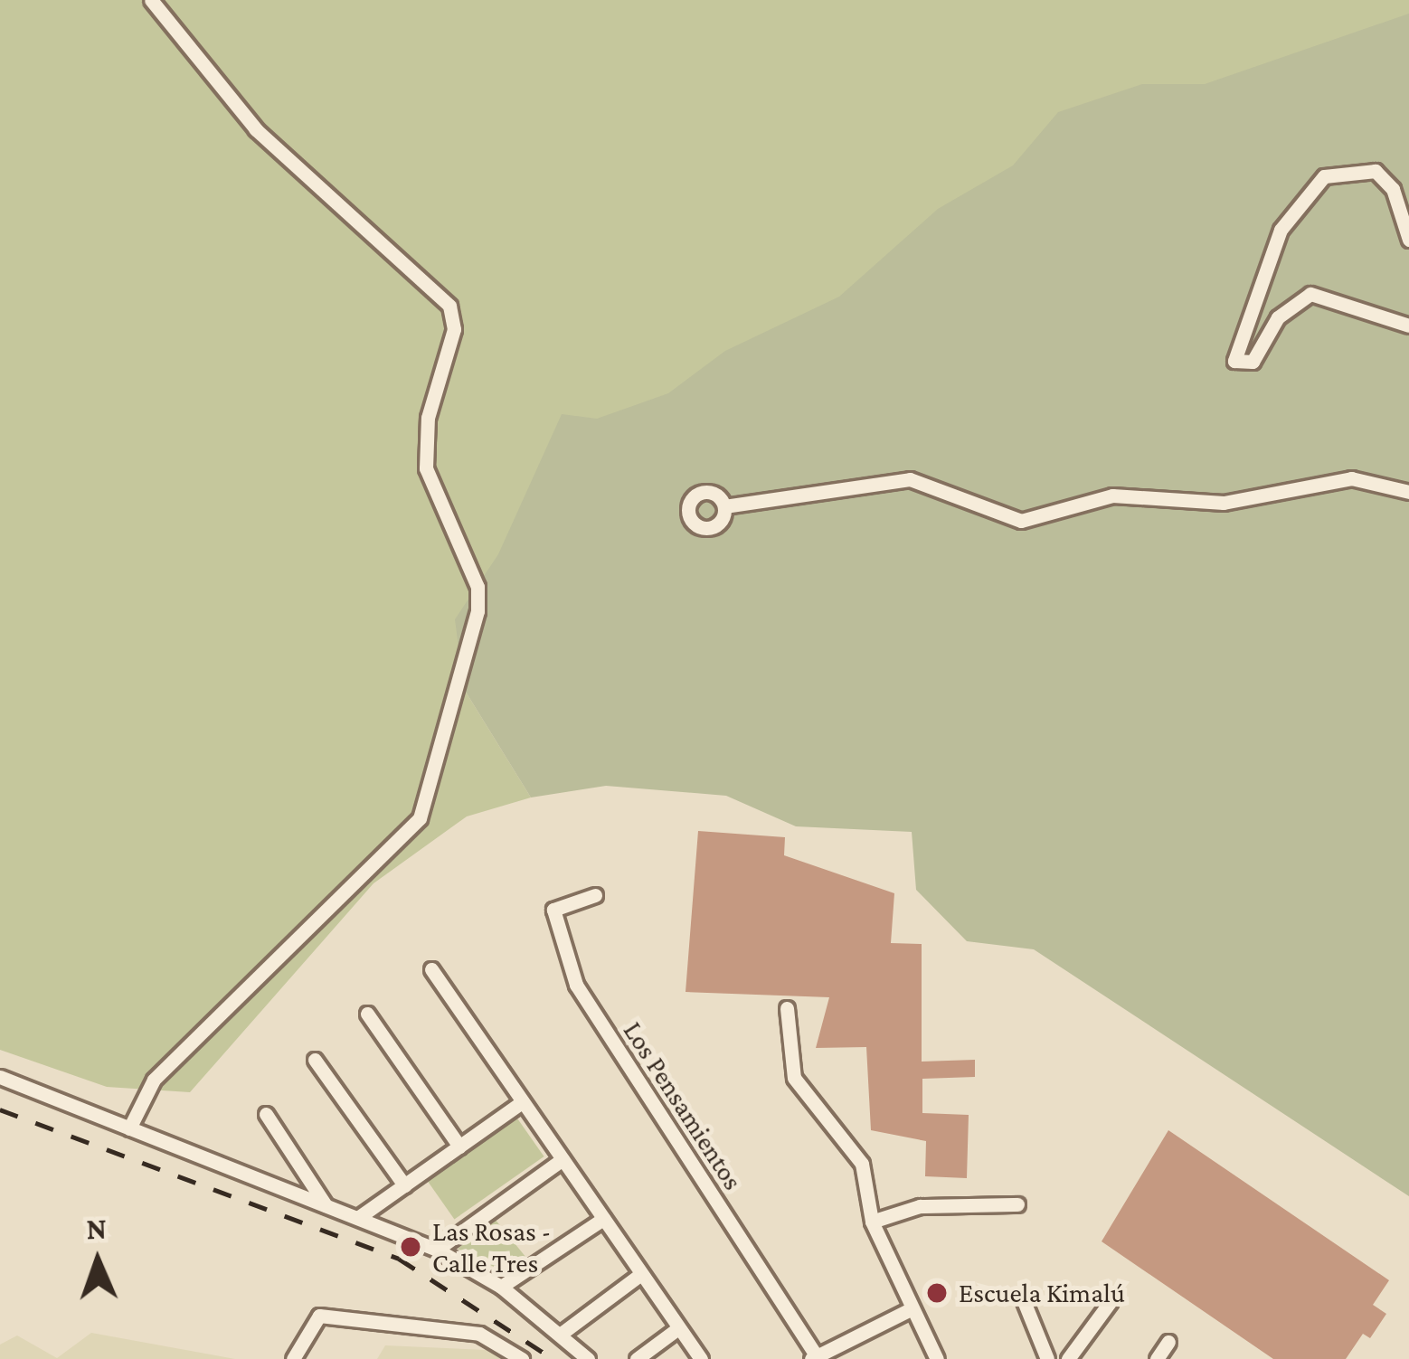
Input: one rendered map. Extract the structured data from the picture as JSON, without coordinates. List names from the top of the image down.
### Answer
{
  "streets": {
    "street": ["Los Pensamientos"]
  },
  "places": ["Las Rosas - Calle Tres", "Escuela Kimalú"],
  "north": "top"
}
